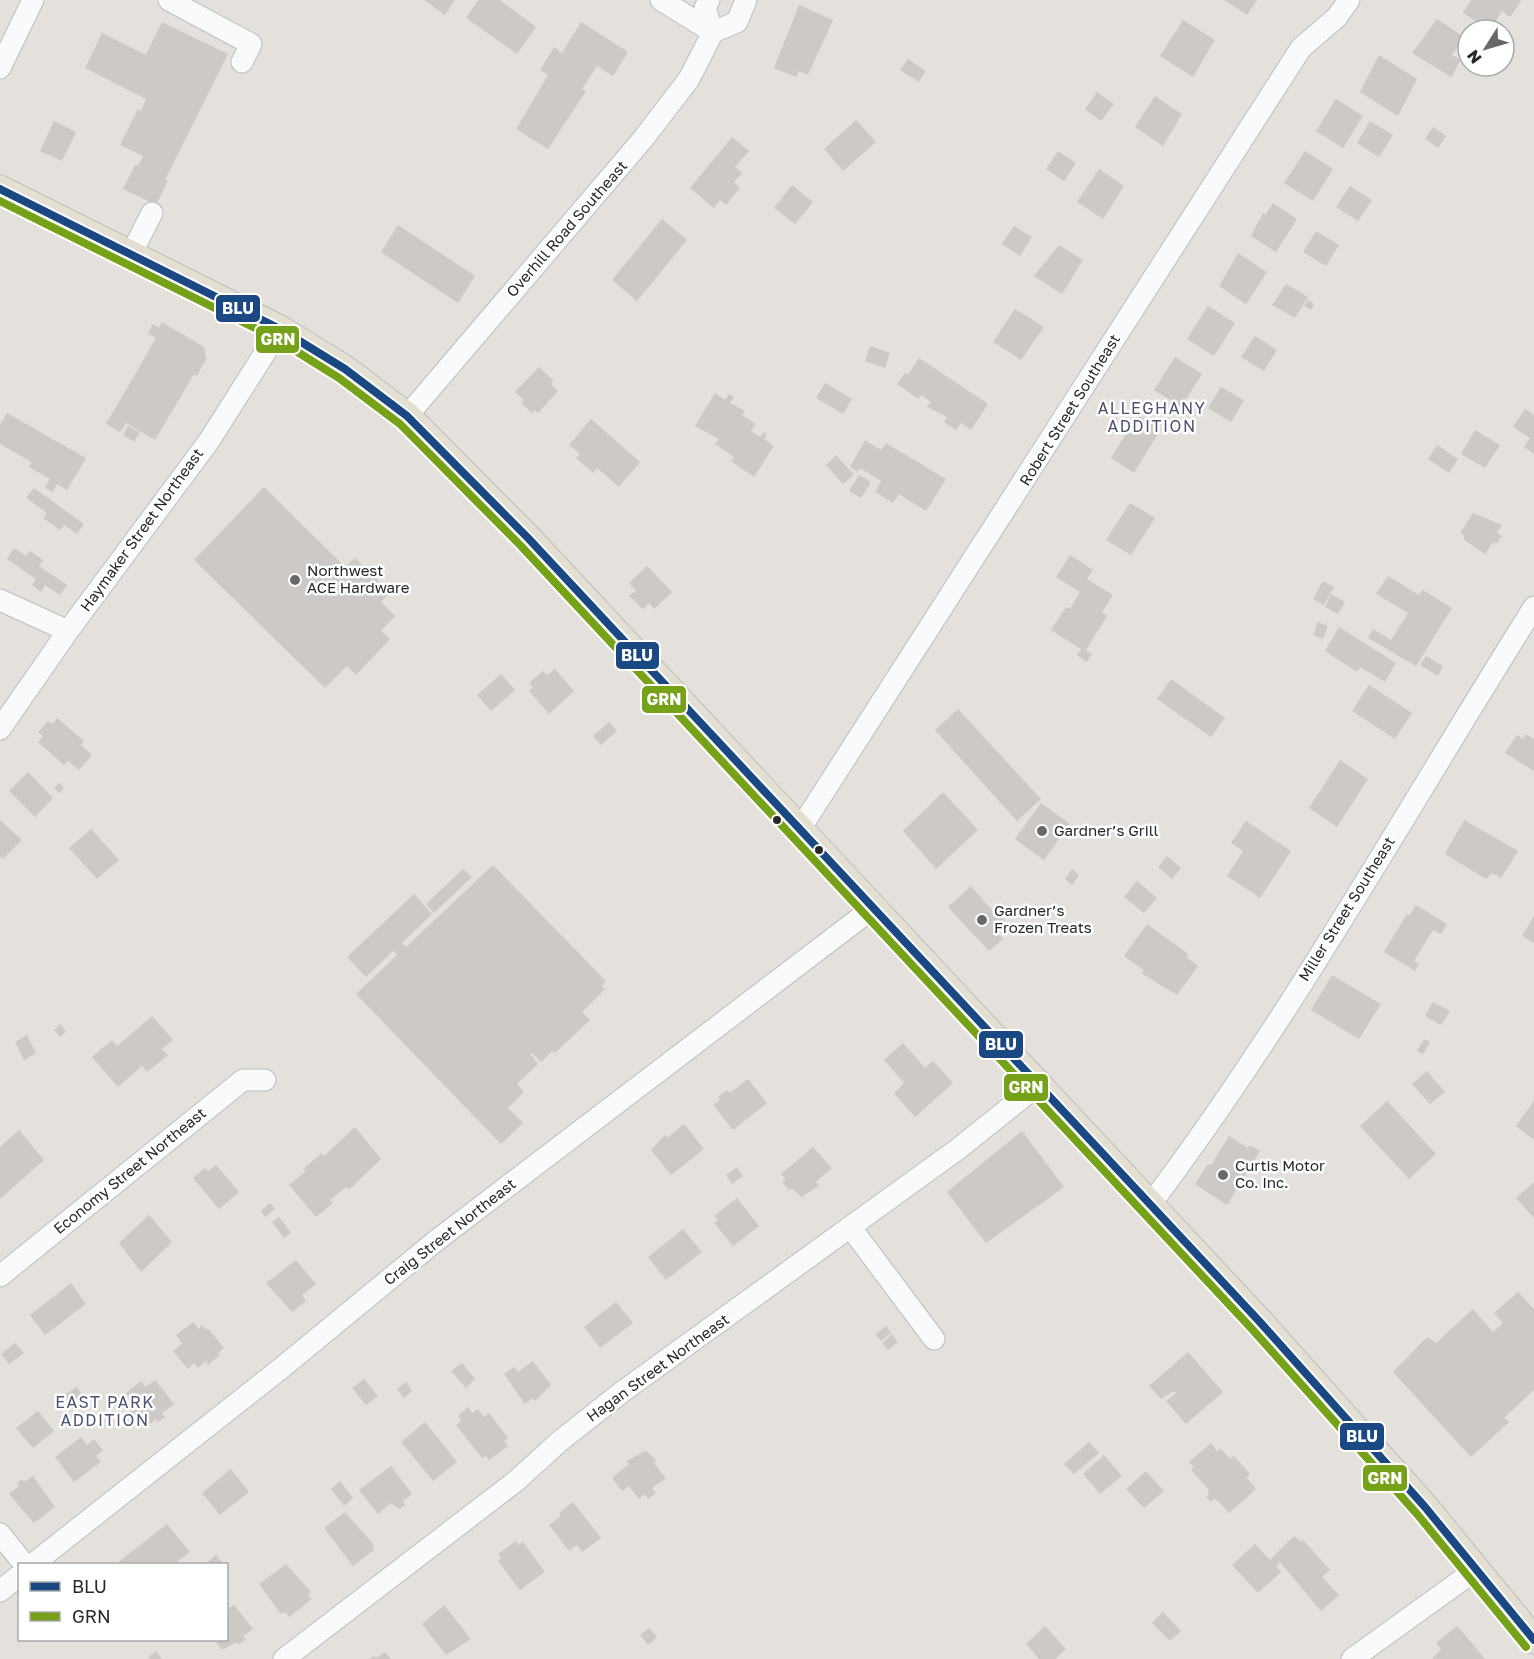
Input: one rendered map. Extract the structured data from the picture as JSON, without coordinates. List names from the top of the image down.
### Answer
{
  "streets": {
    "street": [
      "Overhill Road Southeast",
      "Robert Street Southeast",
      "Haymaker Street Northeast",
      "Miller Street Southeast",
      "Economy Street Northeast",
      "Craig Street Northeast",
      "Hagan Street Northeast"
    ]
  },
  "districts": ["ALLEGHANY ADDITION", "EAST PARK ADDITION"],
  "places": [
    "Northwest ACE Hardware",
    "Gardner’s Grill",
    "Gardner’s Frozen Treats",
    "Curtis Motor Co. Inc."
  ],
  "lines": ["transit line BLU", "transit line GRN"],
  "legend": ["BLU", "GRN"],
  "north": "bottom left"
}
